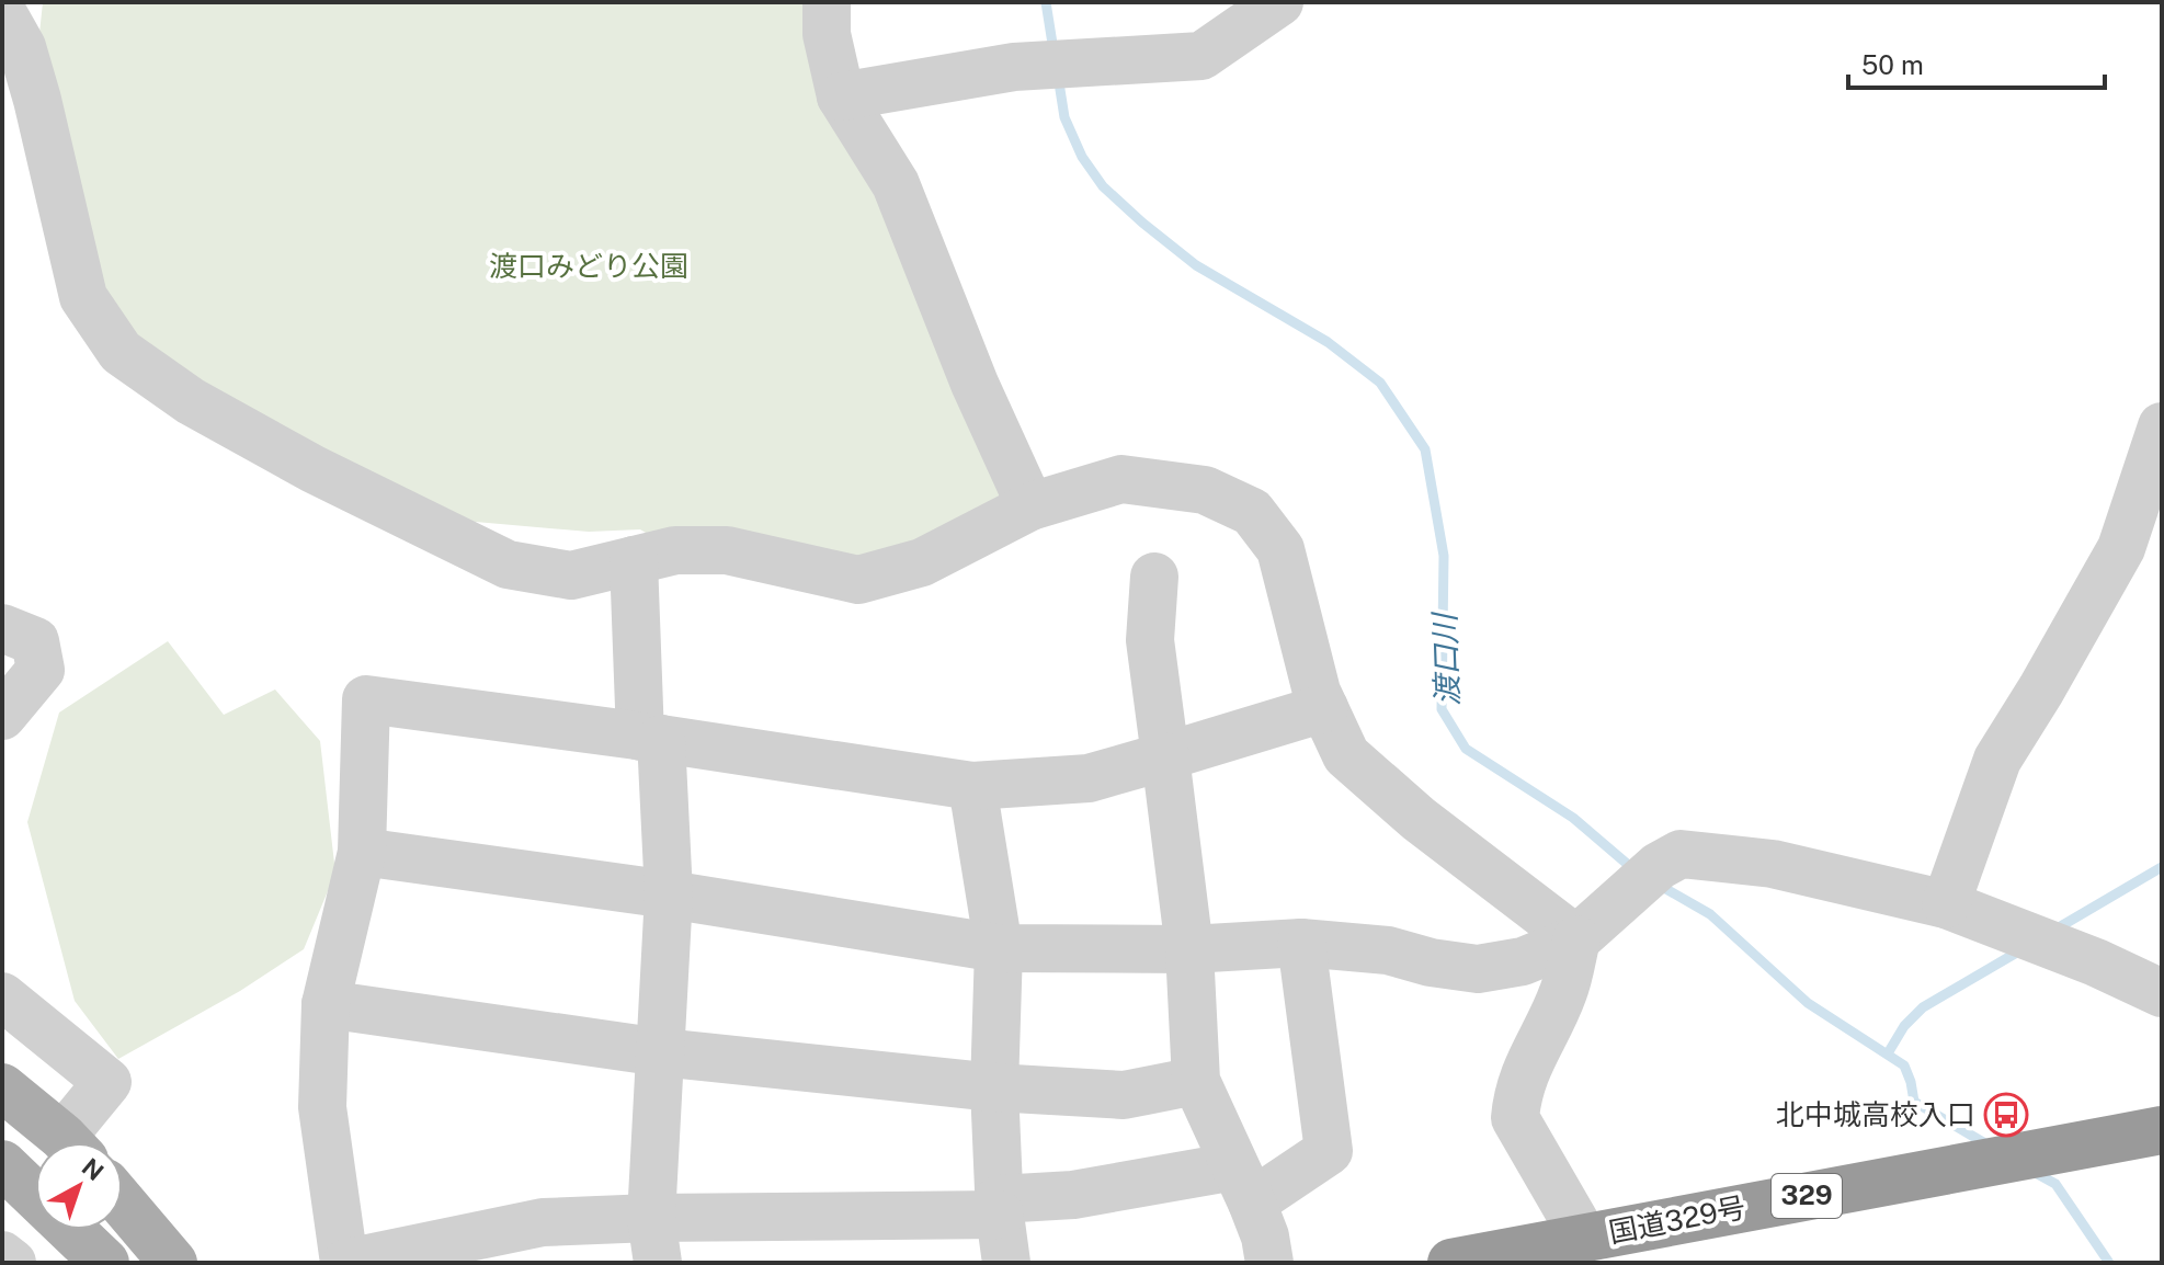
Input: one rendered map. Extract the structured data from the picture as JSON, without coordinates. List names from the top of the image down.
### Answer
{
  "streets": {
    "highway": ["329", "国道329号"]
  },
  "water": ["渡口川"],
  "parks": ["渡口みどり公園"],
  "places": {
    "bus stop": ["北中城高校入口"]
  },
  "scale_bar": "50 m",
  "north": "top right"
}
